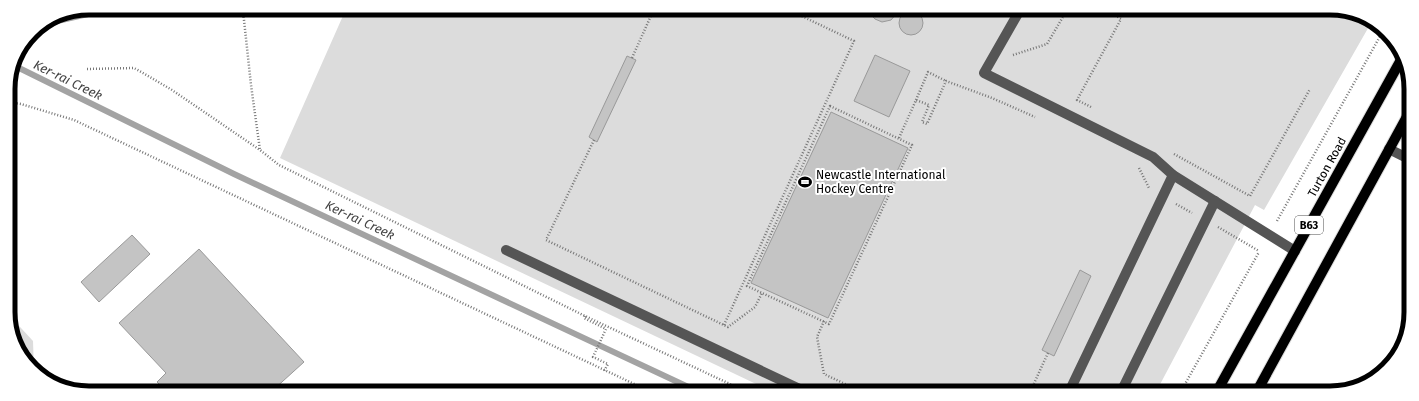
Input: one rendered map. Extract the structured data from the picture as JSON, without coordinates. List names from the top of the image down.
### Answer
{
  "streets": {
    "main road": ["Turton Road", "B63"]
  },
  "water": ["Ker-rai Creek"],
  "places": {
    "sports": ["Newcastle International Hockey Centre"]
  }
}
